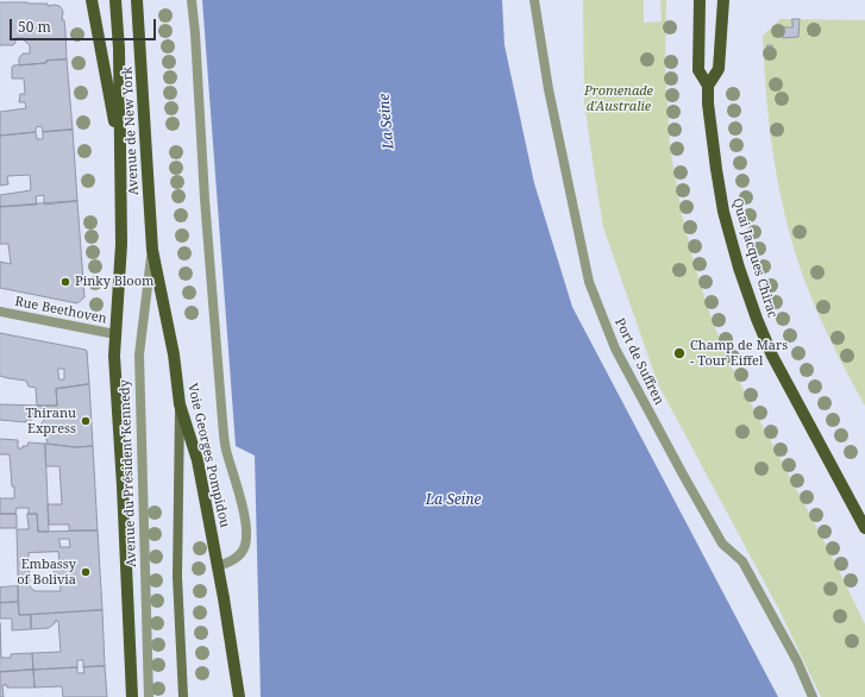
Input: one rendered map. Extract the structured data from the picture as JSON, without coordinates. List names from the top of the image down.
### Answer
{
  "streets": {
    "main road": [
      "Avenue de New York",
      "Quai Jacques Chirac",
      "Voie Georges Pompidou",
      "Avenue du Président Kennedy"
    ],
    "street": ["Rue Beethoven", "Port de Suffren"]
  },
  "crossings": [
    ["Avenue de New York", "Rue Beethoven"],
    ["Avenue de New York", "Voie Georges Pompidou"],
    ["Avenue de New York", "Avenue du Président Kennedy"],
    ["Rue Beethoven", "Avenue du Président Kennedy"],
    ["Voie Georges Pompidou", "Avenue du Président Kennedy"]
  ],
  "water": ["La Seine"],
  "parks": ["Promenade d'Australie"],
  "places": [
    "Pinky Bloom",
    "Champ de Mars - Tour Eiffel",
    "Thiranu Express",
    "Embassy of Bolivia"
  ],
  "scale_bar": "50 m"
}
